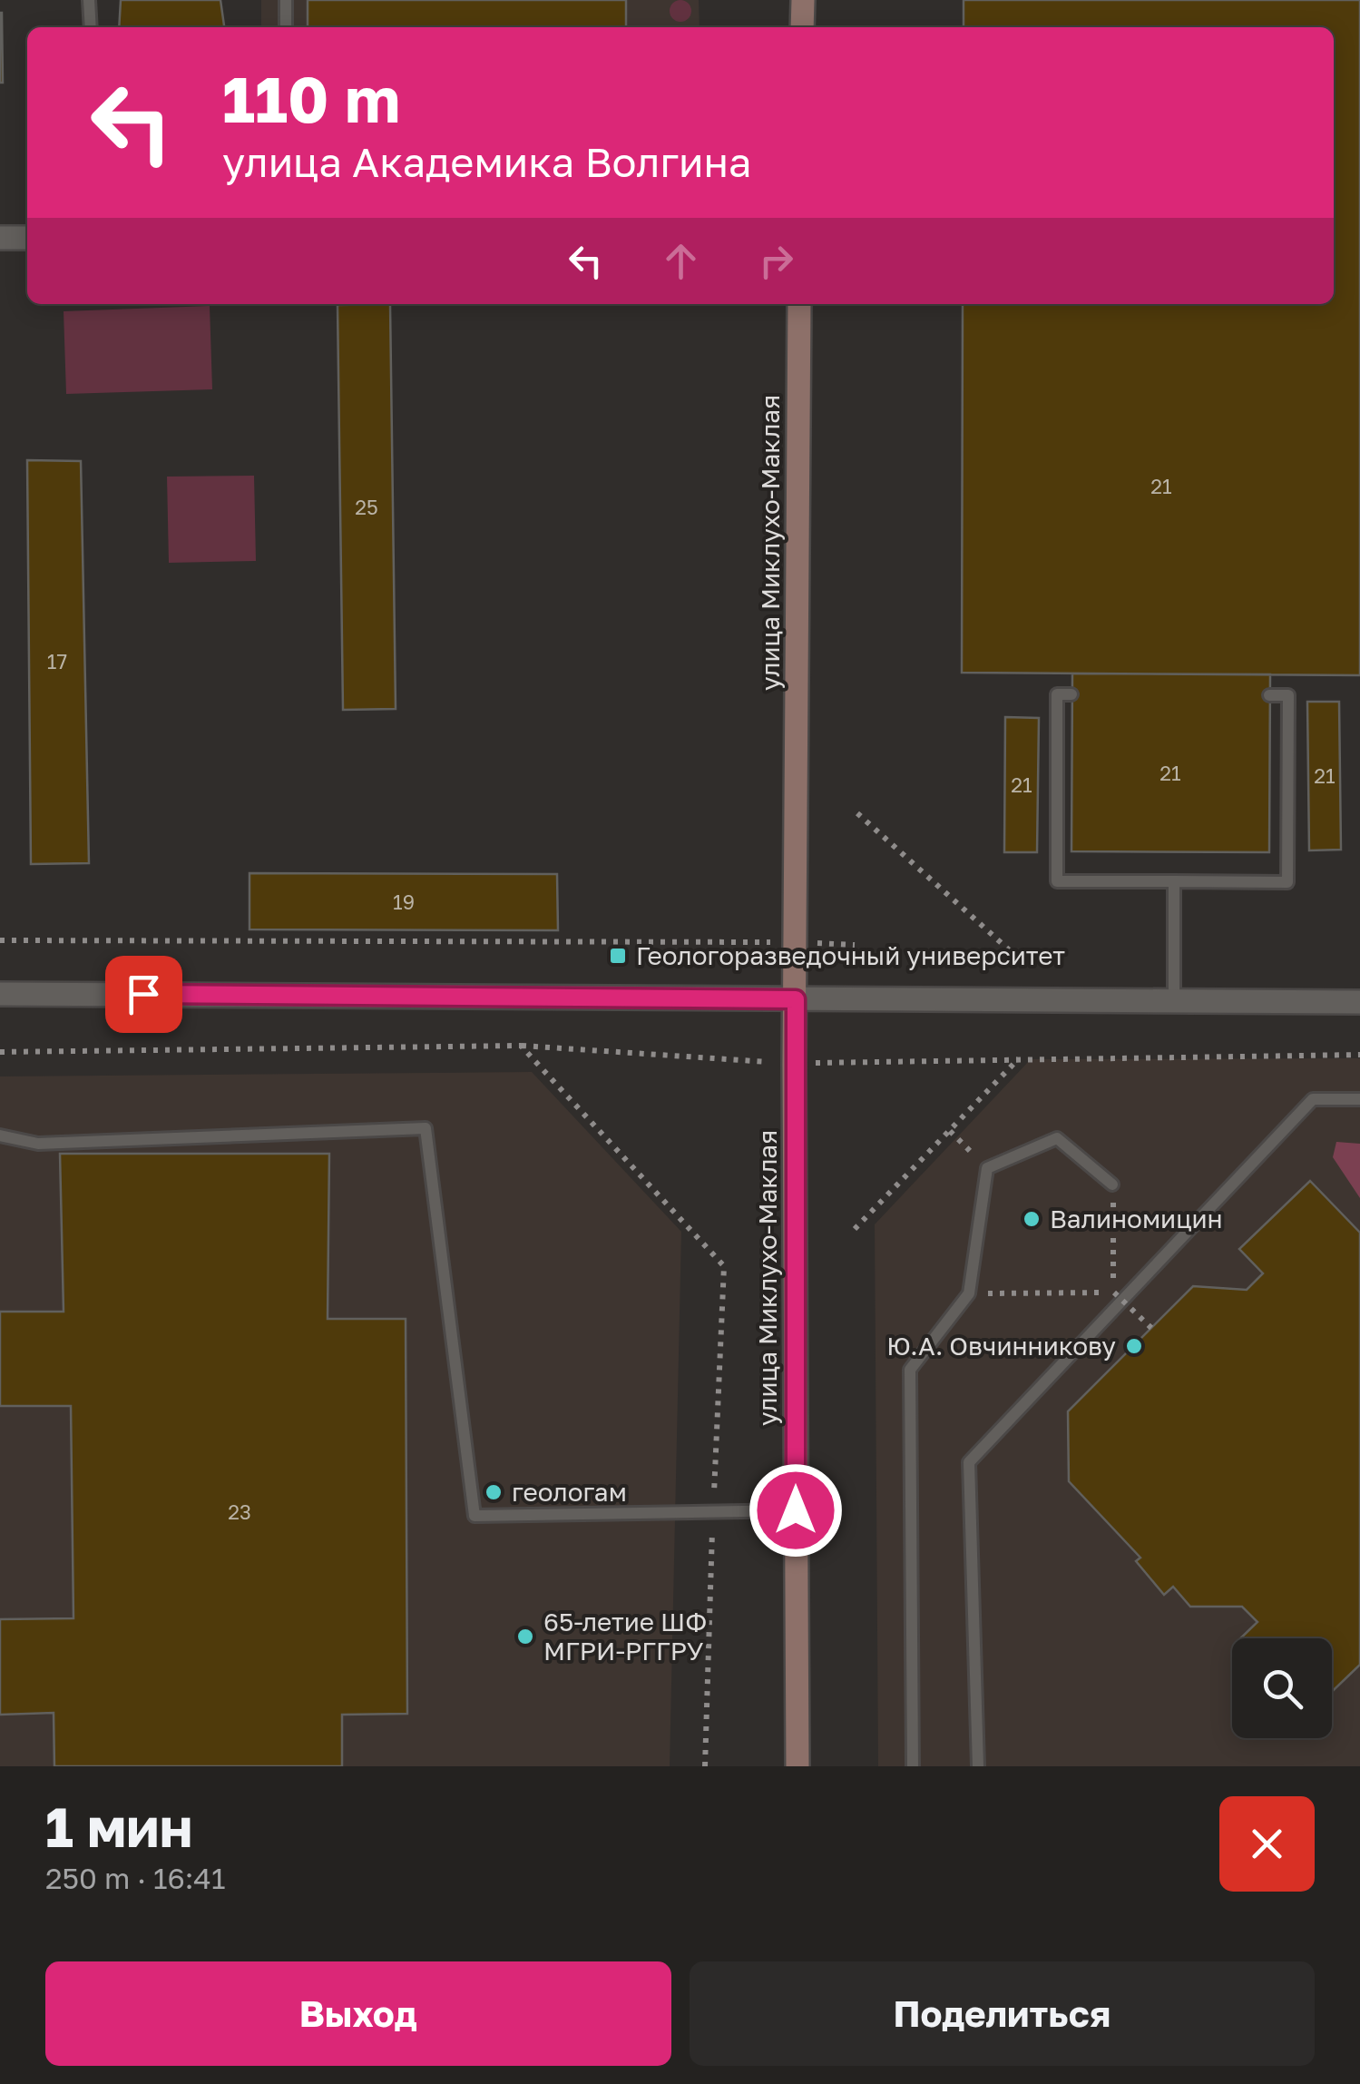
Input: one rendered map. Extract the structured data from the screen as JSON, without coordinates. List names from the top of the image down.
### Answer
{
  "streets": {
    "main road": ["улица Миклухо-Маклая"]
  },
  "places": {
    "transit": ["Геологоразведочный университет"],
    "other": [
      "Валиномицин",
      "Ю.А. Овчинникову",
      "геологам",
      "65-летие ШФ МГРИ-РГГРУ"
    ]
  },
  "house_numbers": [
    "21",
    "25",
    "17",
    "21",
    "21",
    "21",
    "19",
    "23"
  ],
  "page": {
    "turn": ["110 m", "улица Академика Волгина"],
    "heading": ["1 мин", "250 m · 16:41"],
    "buttons": ["Выход", "Поделиться"]
  }
}
